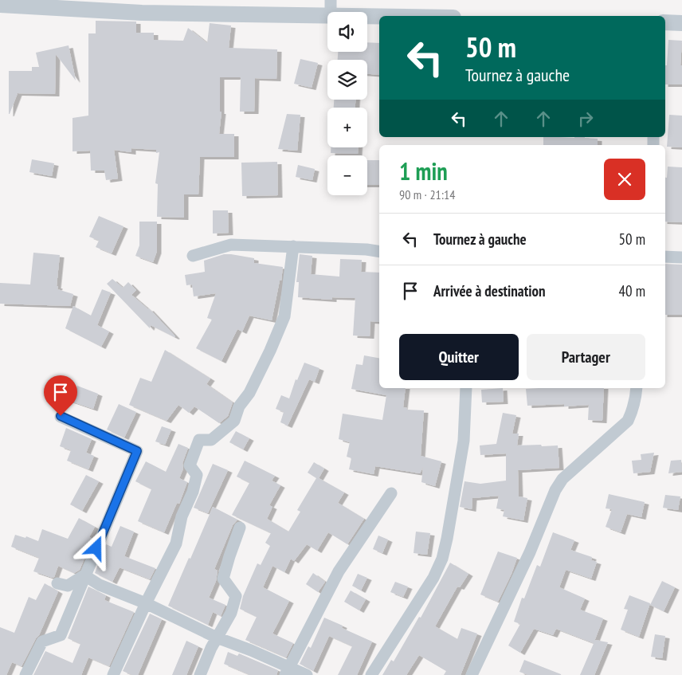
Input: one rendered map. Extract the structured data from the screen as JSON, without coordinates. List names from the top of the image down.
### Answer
{
  "page": {
    "map_buttons": ["+", "−"],
    "turn": ["50 m", "Tournez à gauche"],
    "heading": ["1 min", "90 m · 21:14"],
    "list": [
      {
        "name": "Tournez à gauche",
        "value": "50 m"
      },
      {
        "name": "Arrivée à destination",
        "value": "40 m"
      }
    ],
    "buttons": ["Quitter", "Partager"]
  }
}
